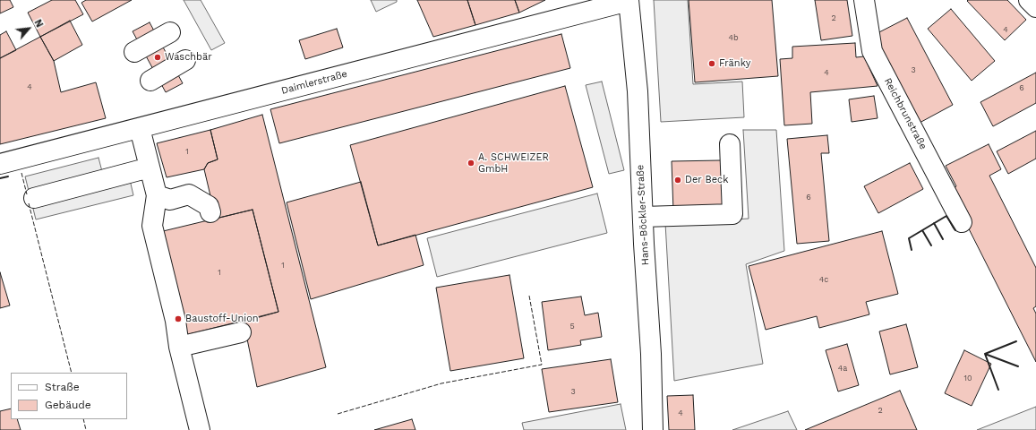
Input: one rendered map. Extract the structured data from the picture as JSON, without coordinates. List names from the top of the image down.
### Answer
{
  "streets": {
    "street": ["Daimlerstraße", "Reichbrunstraße", "Hans-Böckler-Straße"]
  },
  "crossings": [
    ["Daimlerstraße", "Hans-Böckler-Straße"]
  ],
  "places": [
    "Waschbär",
    "Fränky",
    "A. SCHWEIZER GmbH",
    "Der Beck",
    "Baustoff-Union"
  ],
  "house_numbers": [
    "2",
    "4",
    "4b",
    "3",
    "4",
    "4",
    "6",
    "1",
    "6",
    "1",
    "1",
    "4c",
    "5",
    "4a",
    "10",
    "3",
    "2",
    "4"
  ],
  "legend": ["Straße", "Gebäude"],
  "north": "top right"
}
